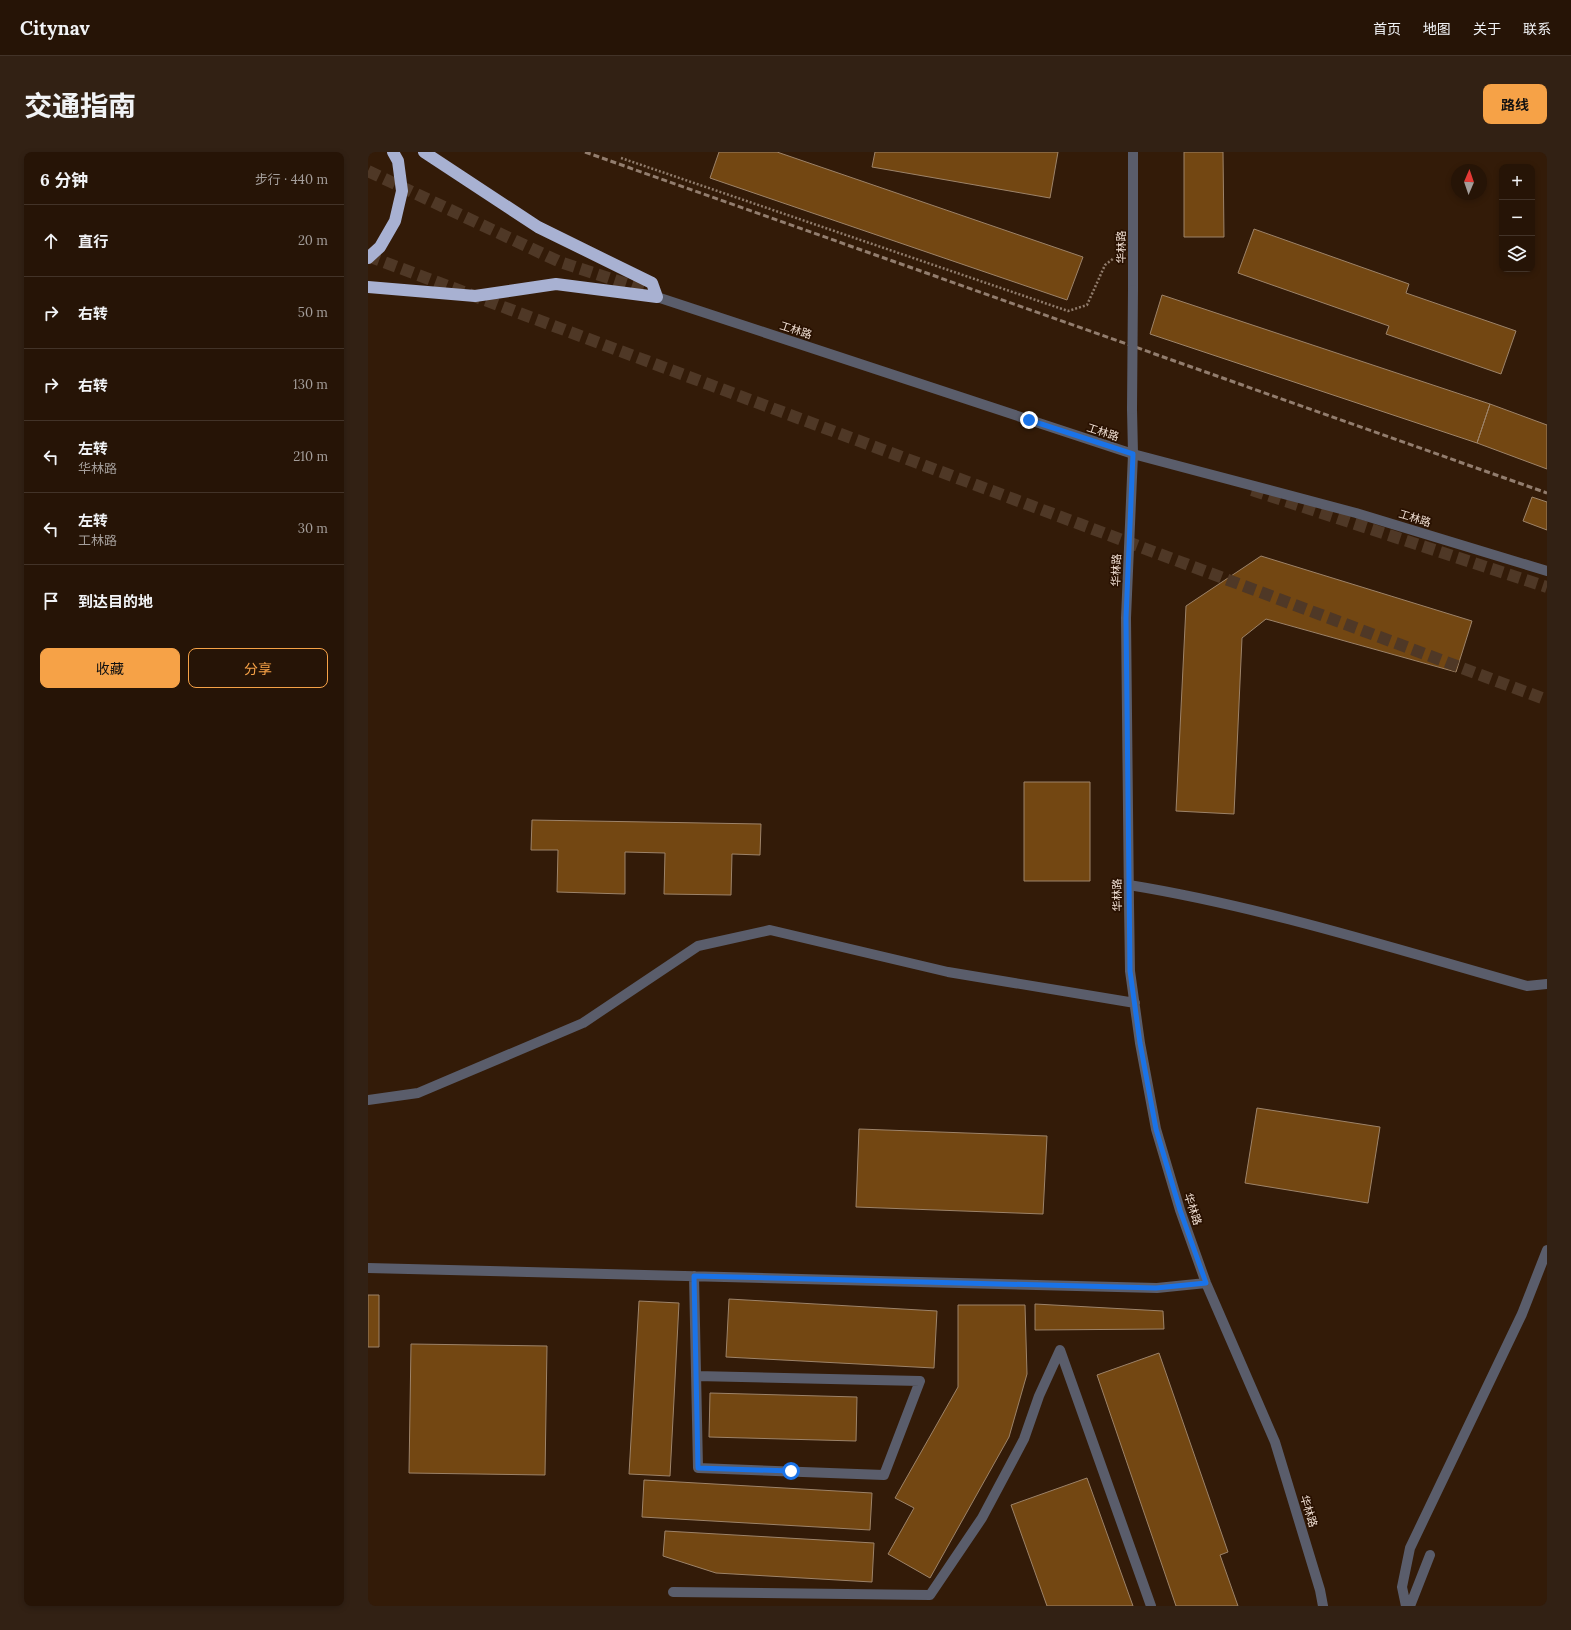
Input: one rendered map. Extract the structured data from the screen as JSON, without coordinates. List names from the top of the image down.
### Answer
{
  "streets": {
    "street": ["华林路", "工林路"]
  },
  "crossings": [
    ["华林路", "工林路"]
  ],
  "north": "top",
  "page": {
    "header": "Citynav",
    "nav": [
      "首页",
      "地图",
      "关于",
      "联系"
    ],
    "title": "交通指南",
    "buttons": [
      "路线",
      ["收藏", "分享"]
    ],
    "heading": ["6 分钟", "步行 · 440 m"],
    "map_buttons": ["+", "−"],
    "list": [
      ["直行", "20 m"],
      ["右转", "50 m"],
      ["右转", "130 m"],
      ["左转", "华林路", "210 m"],
      ["左转", "工林路", "30 m"],
      "到达目的地"
    ]
  }
}
